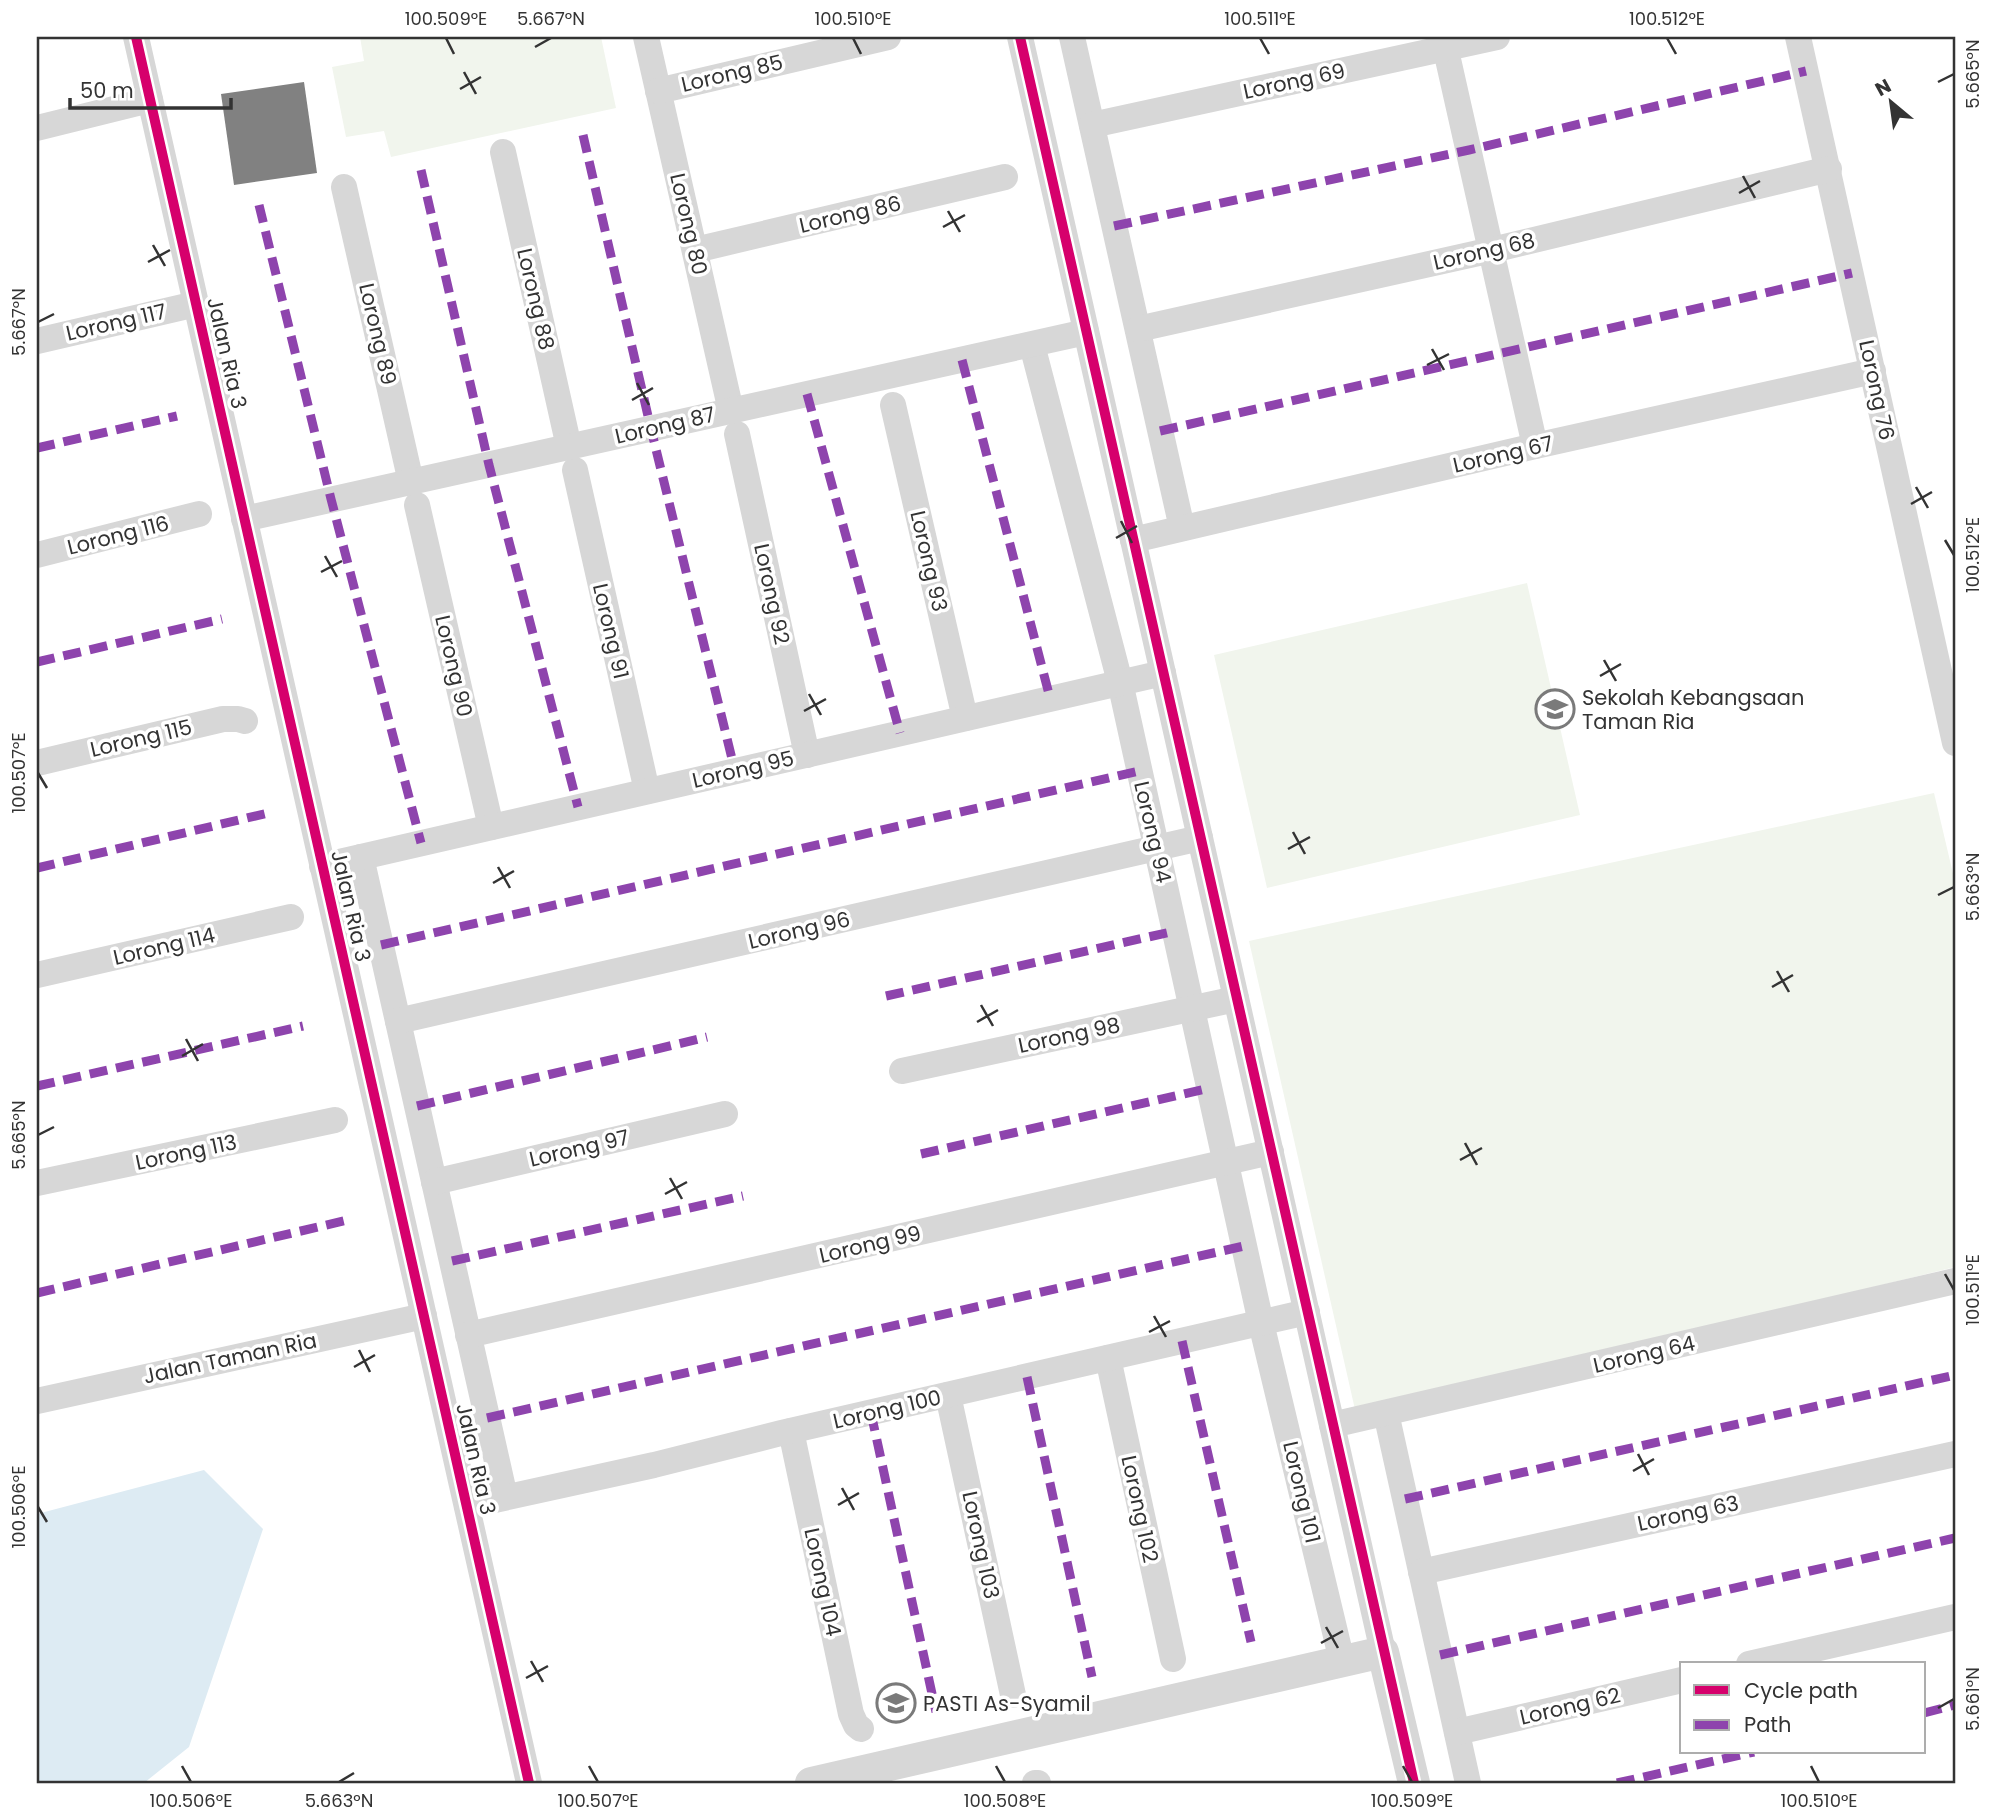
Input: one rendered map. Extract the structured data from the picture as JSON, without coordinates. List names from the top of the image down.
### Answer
{
  "streets": {
    "street": [
      "Lorong 85",
      "Lorong 69",
      "Lorong 86",
      "Lorong 80",
      "Lorong 68",
      "Lorong 88",
      "Lorong 117",
      "Lorong 89",
      "Jalan Ria 3",
      "Lorong 76",
      "Lorong 87",
      "Lorong 67",
      "Lorong 116",
      "Lorong 93",
      "Lorong 92",
      "Lorong 91",
      "Lorong 90",
      "Lorong 115",
      "Lorong 95",
      "Lorong 94",
      "Lorong 96",
      "Lorong 114",
      "Lorong 98",
      "Lorong 97",
      "Lorong 113",
      "Lorong 99",
      "Lorong 64",
      "Jalan Taman Ria",
      "Lorong 100",
      "Lorong 101",
      "Lorong 102",
      "Lorong 63",
      "Lorong 103",
      "Lorong 104",
      "Lorong 62"
    ]
  },
  "crossings": [
    ["Lorong 85", "Lorong 80"],
    ["Lorong 86", "Lorong 80"],
    ["Lorong 80", "Lorong 87"],
    ["Lorong 80", "Lorong 92"],
    ["Lorong 68", "Lorong 76"],
    ["Lorong 88", "Lorong 87"],
    ["Lorong 88", "Lorong 91"],
    ["Lorong 117", "Jalan Ria 3"],
    ["Lorong 89", "Lorong 87"],
    ["Lorong 89", "Lorong 90"],
    ["Jalan Ria 3", "Lorong 87"],
    ["Jalan Ria 3", "Lorong 95"],
    ["Jalan Ria 3", "Jalan Taman Ria"],
    ["Jalan Ria 3", "Lorong 100"],
    ["Lorong 76", "Lorong 67"],
    ["Lorong 87", "Lorong 92"],
    ["Lorong 87", "Lorong 91"],
    ["Lorong 87", "Lorong 90"],
    ["Lorong 87", "Lorong 94"],
    ["Lorong 93", "Lorong 95"],
    ["Lorong 92", "Lorong 95"],
    ["Lorong 91", "Lorong 95"],
    ["Lorong 90", "Lorong 95"],
    ["Lorong 95", "Lorong 94"],
    ["Lorong 94", "Lorong 96"],
    ["Lorong 94", "Lorong 98"],
    ["Lorong 94", "Lorong 99"],
    ["Lorong 94", "Lorong 100"],
    ["Lorong 94", "Lorong 101"],
    ["Lorong 100", "Lorong 101"],
    ["Lorong 100", "Lorong 102"],
    ["Lorong 100", "Lorong 103"],
    ["Lorong 100", "Lorong 104"]
  ],
  "places": {
    "school or university": ["Sekolah Kebangsaan Taman Ria", "PASTI As-Syamil"]
  },
  "legend": ["Cycle path", "Path"],
  "scale_bar": "50 m",
  "north": "top left",
  "coordinates": [
    "100.509°E",
    "5.667°N",
    "100.510°E",
    "100.511°E",
    "100.512°E",
    "5.665°N",
    "100.507°E",
    "5.663°N",
    "100.506°E",
    "5.661°N",
    "100.508°E"
  ]
}
